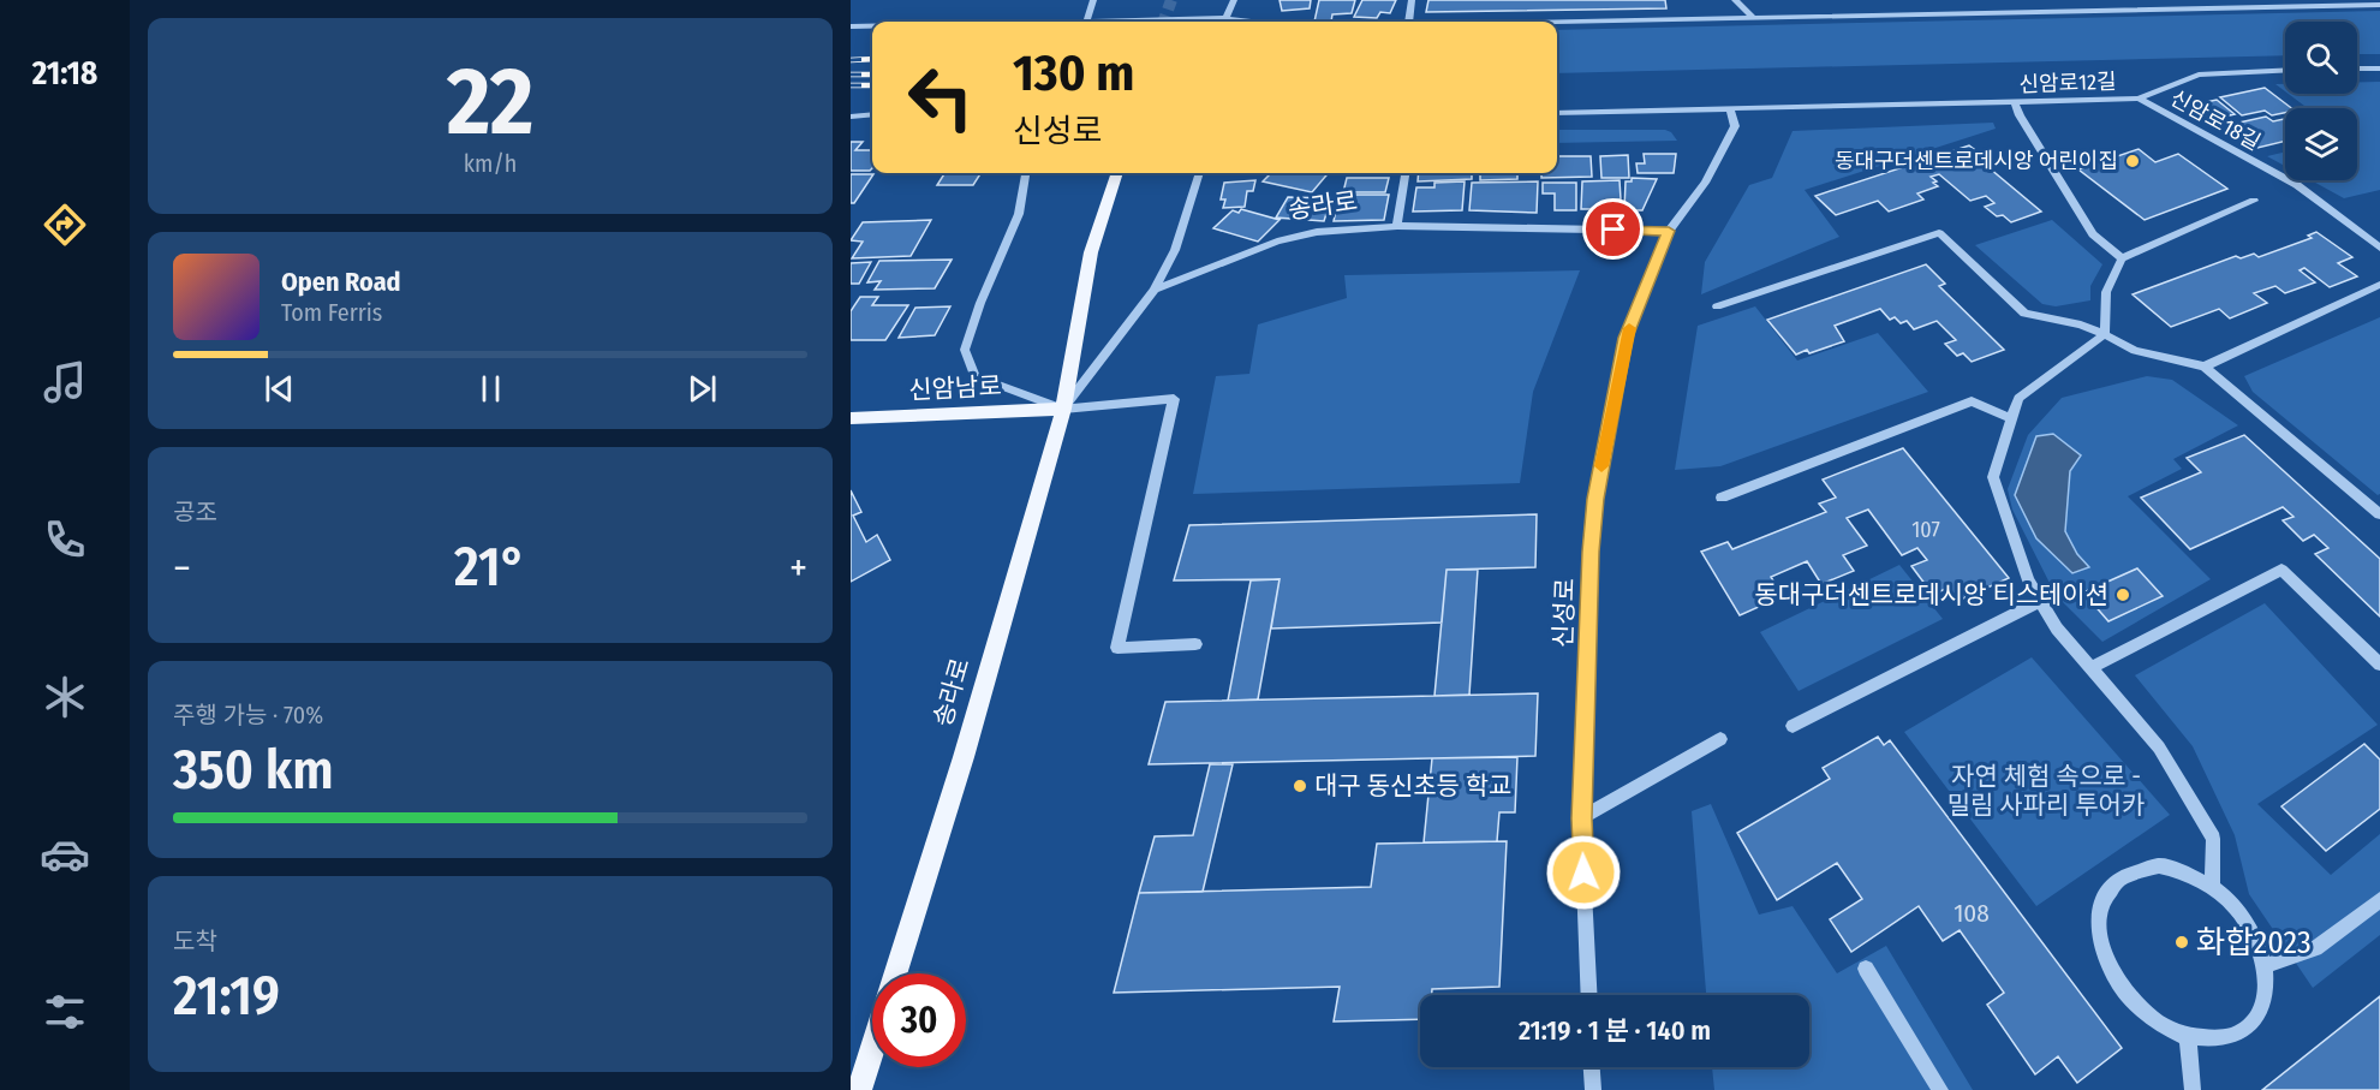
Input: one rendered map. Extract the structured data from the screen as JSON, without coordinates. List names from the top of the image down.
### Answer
{
  "streets": {
    "main road": ["송라로", "신암남로"],
    "street": ["신암로12길", "신암로18길", "신성로"]
  },
  "crossings": [
    ["신암로12길", "신암로18길"],
    ["신암로12길", "신성로"],
    ["송라로", "신암남로"]
  ],
  "parks": ["자연 체험 속으로 - 밀림 사파리 투어카"],
  "places": [
    "동대구더센트로데시앙 어린이집",
    "동대구더센트로데시앙 티스테이션",
    "대구 동신초등 학교",
    "화합2023"
  ],
  "house_numbers": ["107", "108"],
  "page": {
    "tabs": "21:18",
    "tile": [
      ["22", "km/h"],
      "공조",
      ["주행 가능 · 70%", "350 km"],
      ["도착", "21:19"]
    ],
    "turn": ["130 m", "신성로"],
    "song": ["Open Road", "Tom Ferris"],
    "heat": ["−", "21°", "+"],
    "limit": "30",
    "trip": "21:19 · 1 분 · 140 m"
  }
}
